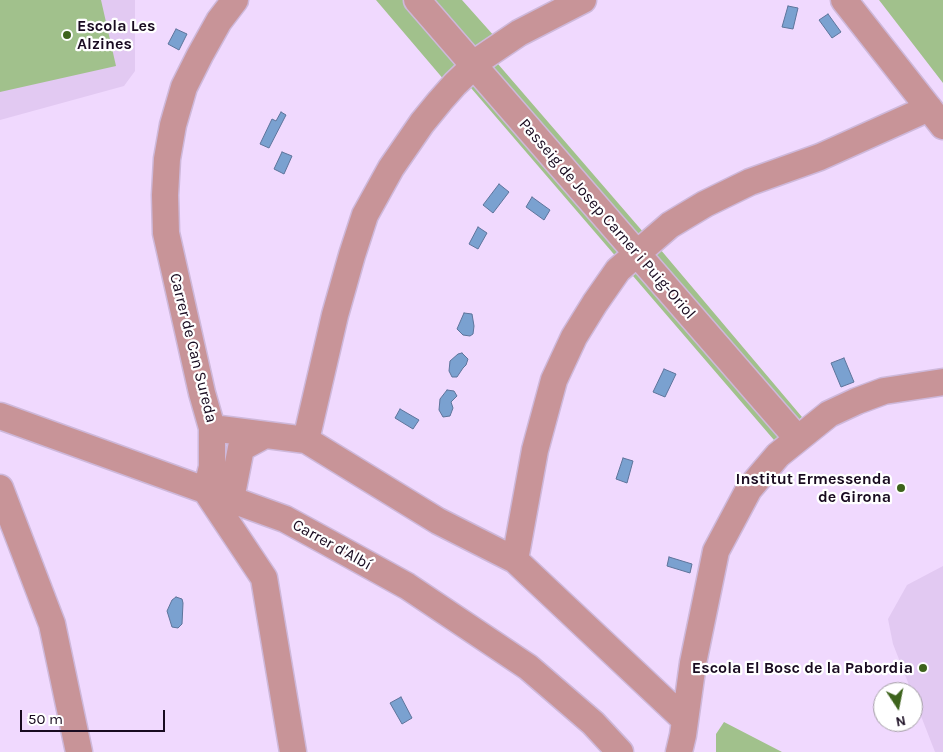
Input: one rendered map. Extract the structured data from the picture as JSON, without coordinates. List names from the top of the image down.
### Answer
{
  "streets": {
    "street": ["Passeig de Josep Carner i Puig-Oriol", "Carrer de Can Sureda", "Carrer d'Albí"]
  },
  "crossings": [
    ["Carrer de Can Sureda", "Carrer d'Albí"]
  ],
  "places": ["Escola Les Alzines", "Institut Ermessenda de Girona", "Escola El Bosc de la Pabordia"],
  "scale_bar": "50 m",
  "north": "bottom"
}
